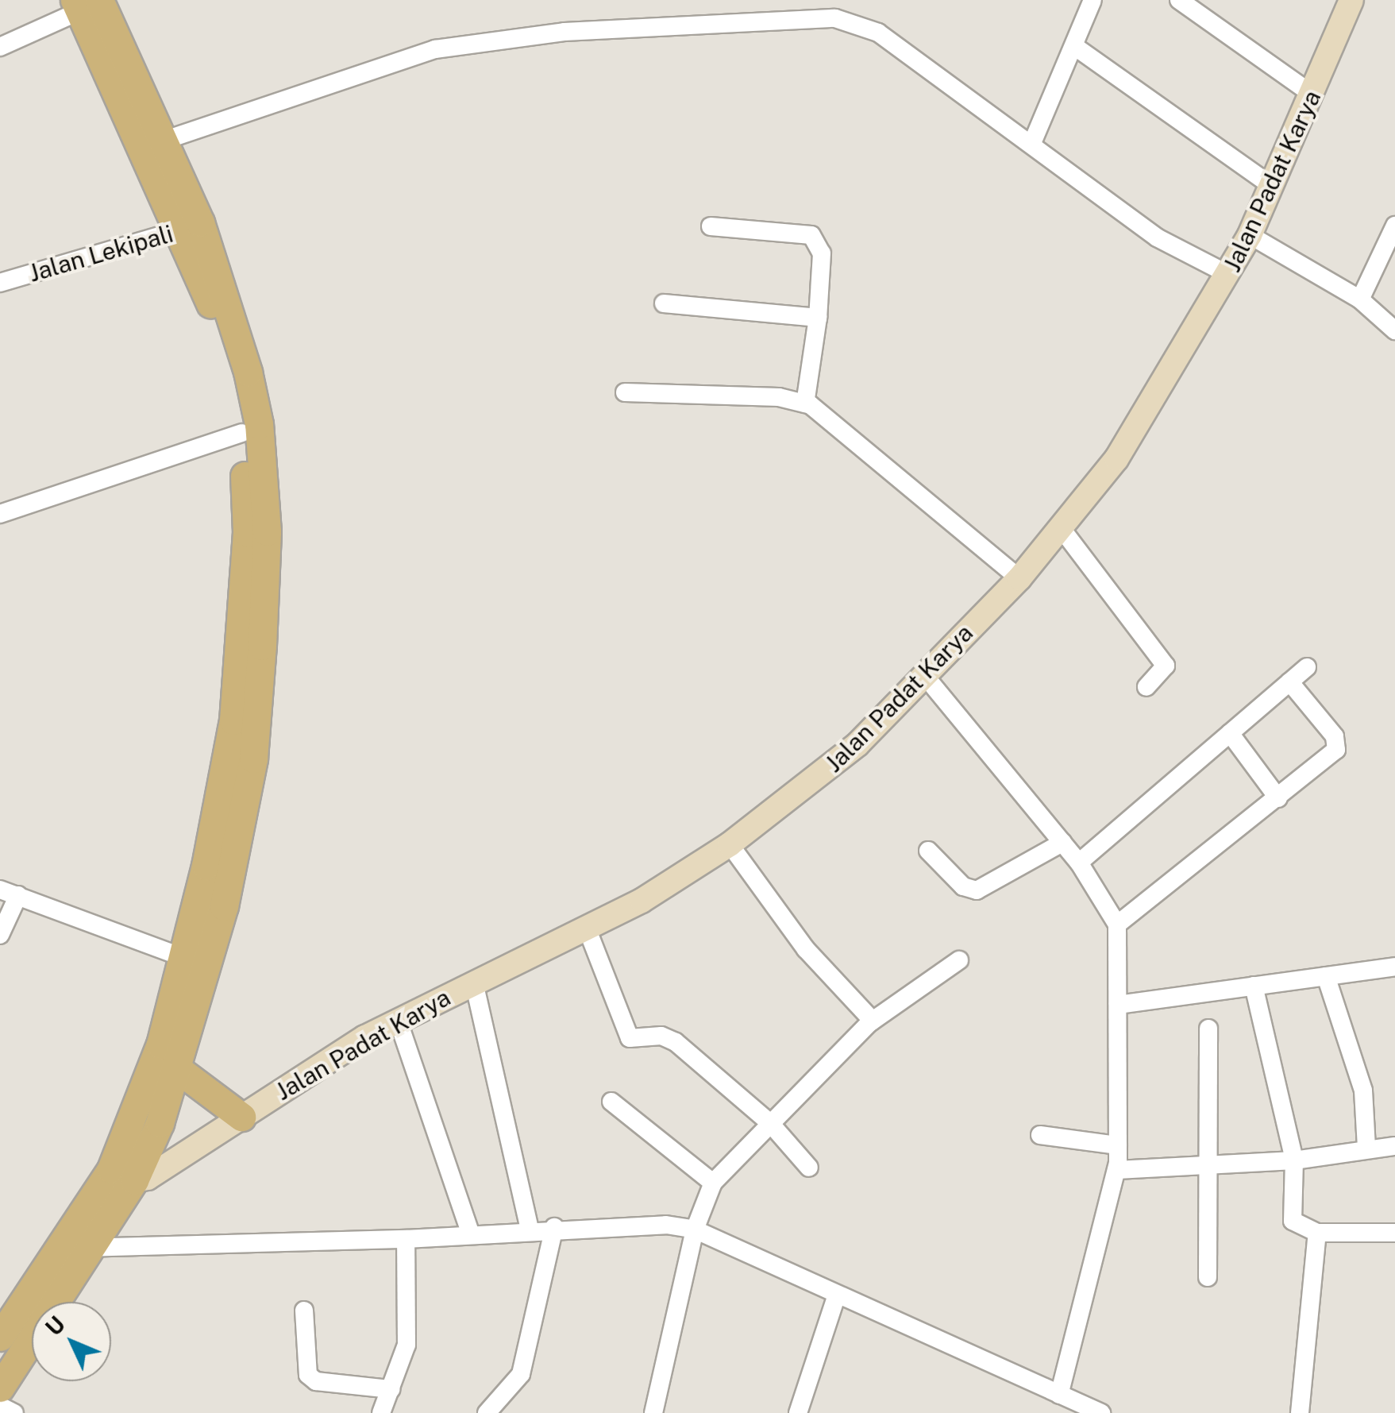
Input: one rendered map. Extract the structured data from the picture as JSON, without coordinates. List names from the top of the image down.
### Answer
{
  "streets": {
    "street": ["Jalan Padat Karya", "Jalan Lekipali"]
  },
  "north": "top left"
}
